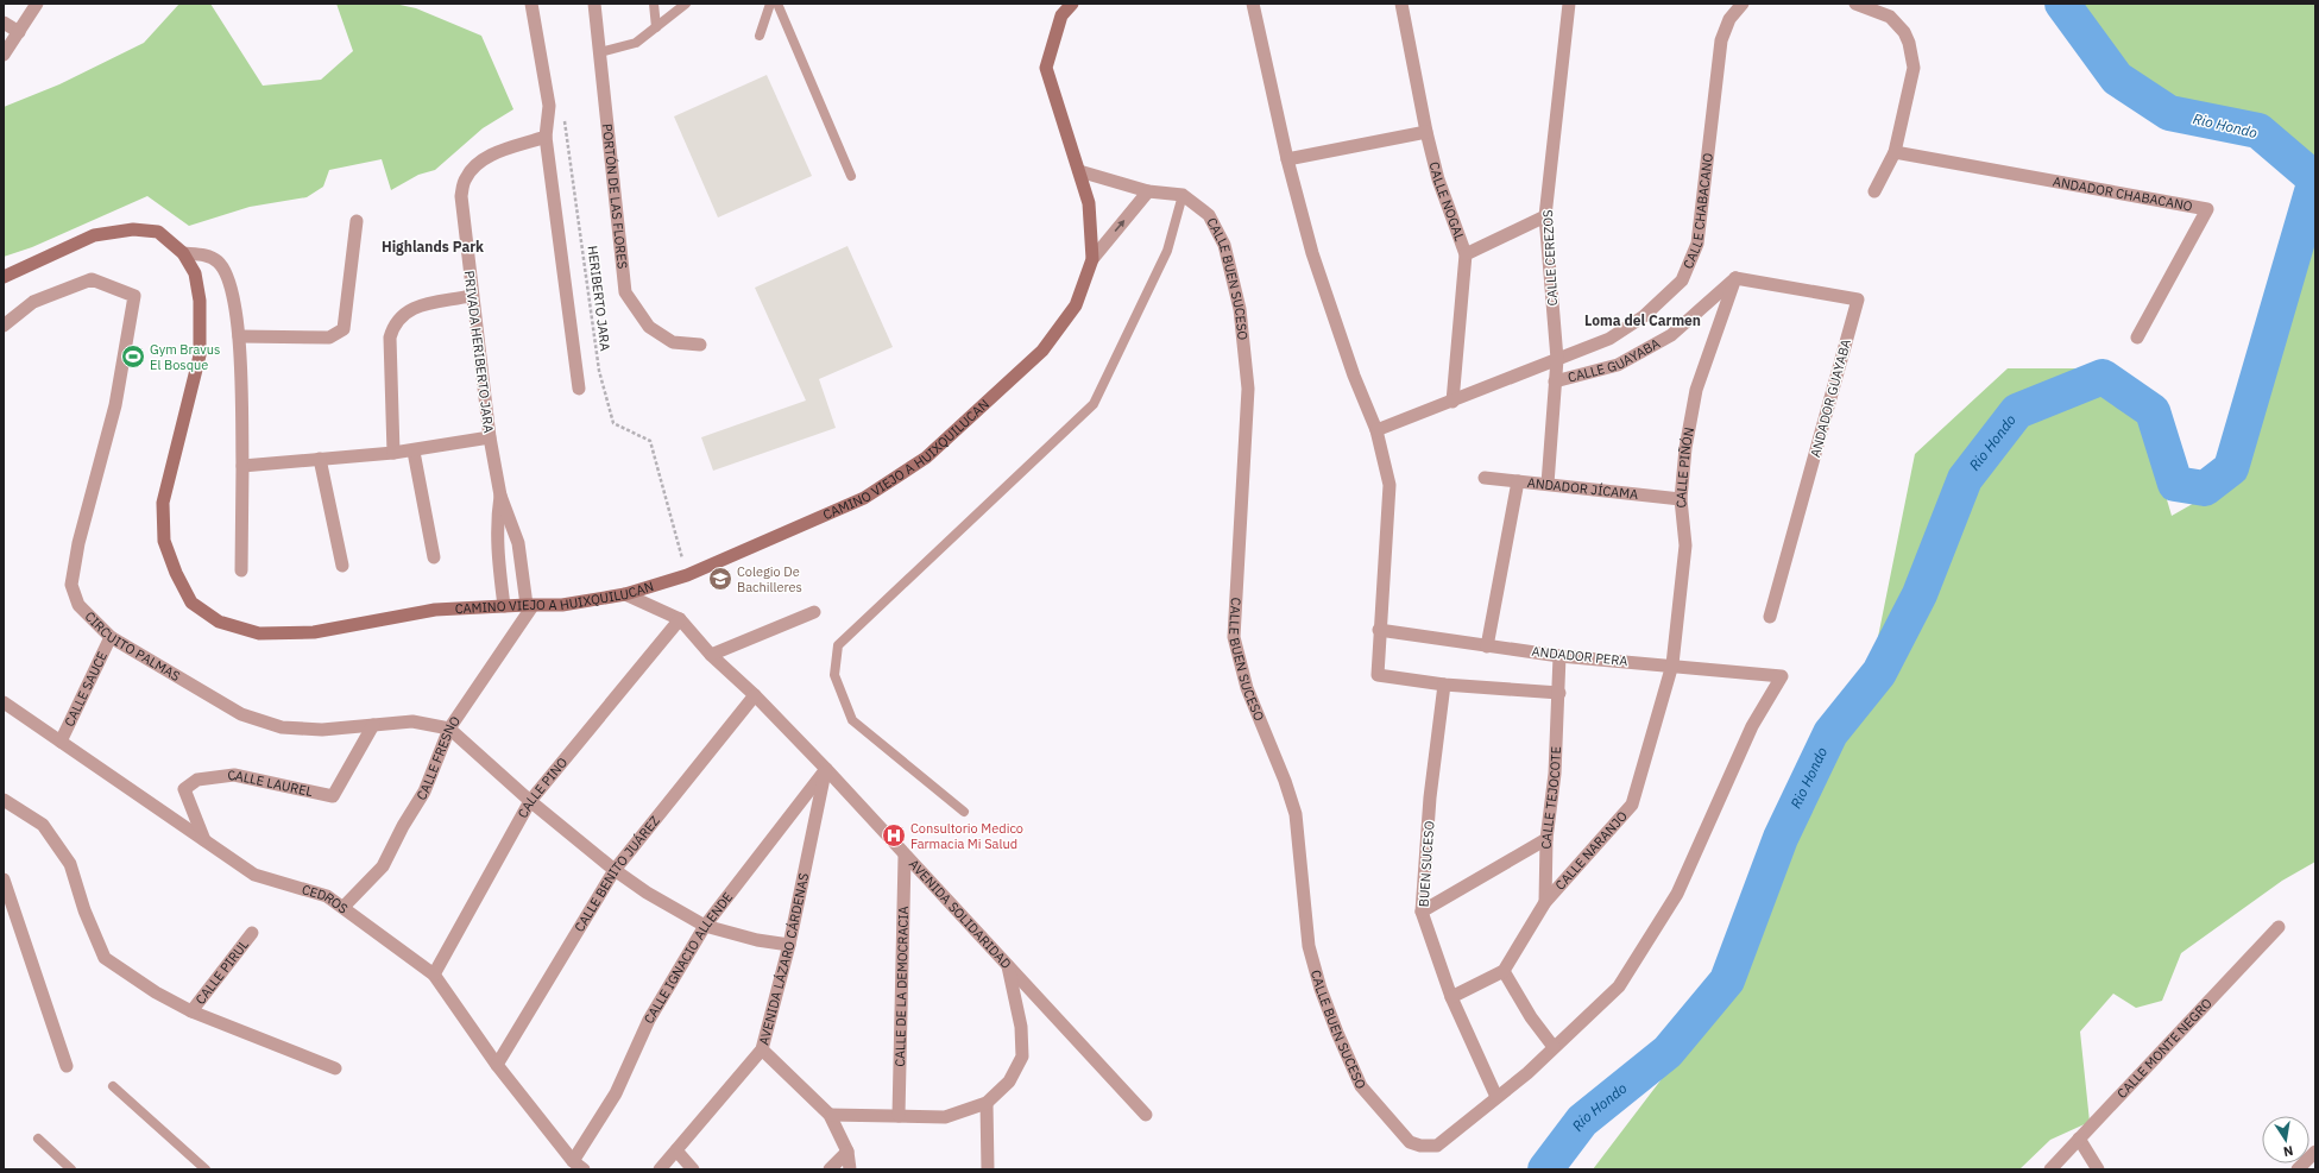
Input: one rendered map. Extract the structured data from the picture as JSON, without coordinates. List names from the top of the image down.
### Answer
{
  "streets": {
    "main road": ["CAMINO VIEJO A HUIXQUILUCAN"],
    "street": [
      "ANDADOR CHABACANO",
      "PORTÓN DE LAS FLORES",
      "CALLE NOGAL",
      "CALLE CHABACANO",
      "CALLE CEREZOS",
      "CALLE BUEN SUCESO",
      "PRIVADA HERIBERTO JARA",
      "CALLE GUAYABA",
      "ANDADOR GUAYABA",
      "CALLE PIÑÓN",
      "ANDADOR JÍCAMA",
      "CIRCUITO PALMAS",
      "ANDADOR PERA",
      "CALLE SAUCE",
      "CALLE FRESNO",
      "CALLE LAUREL",
      "CALLE PINO",
      "CALLE TEJOCOTE",
      "CALLE NARANJO",
      "BUEN SUCESO",
      "CALLE BENITO JUÁREZ",
      "CEDROS",
      "AVENIDA SOLIDARIDAD",
      "CALLE IGNACIO ALLENDE",
      "AVENIDA LÁZARO CÁRDENAS",
      "CALLE PIRUL",
      "CALLE DE LA DEMOCRACIA",
      "CALLE MONTE NEGRO"
    ],
    "path": ["HERIBERTO JARA"]
  },
  "crossings": [
    ["CALLE NOGAL", "CALLE CHABACANO"],
    ["CALLE CHABACANO", "CALLE CEREZOS"],
    ["CALLE CEREZOS", "CALLE GUAYABA"],
    ["CALLE CEREZOS", "ANDADOR JÍCAMA"],
    ["CALLE BUEN SUCESO", "BUEN SUCESO"],
    ["HERIBERTO JARA", "CAMINO VIEJO A HUIXQUILUCAN"],
    ["PRIVADA HERIBERTO JARA", "CAMINO VIEJO A HUIXQUILUCAN"],
    ["PRIVADA HERIBERTO JARA", "CALLE FRESNO"],
    ["CALLE GUAYABA", "ANDADOR GUAYABA"],
    ["CALLE GUAYABA", "CALLE PIÑÓN"],
    ["ANDADOR GUAYABA", "CALLE PIÑÓN"],
    ["CAMINO VIEJO A HUIXQUILUCAN", "CALLE FRESNO"],
    ["CAMINO VIEJO A HUIXQUILUCAN", "AVENIDA SOLIDARIDAD"],
    ["CALLE PIÑÓN", "ANDADOR JÍCAMA"],
    ["CALLE PIÑÓN", "ANDADOR PERA"],
    ["CALLE PIÑÓN", "CALLE NARANJO"],
    ["CIRCUITO PALMAS", "CALLE SAUCE"],
    ["CIRCUITO PALMAS", "CALLE FRESNO"],
    ["CIRCUITO PALMAS", "CALLE LAUREL"],
    ["ANDADOR PERA", "CALLE TEJOCOTE"],
    ["ANDADOR PERA", "CALLE NARANJO"],
    ["CALLE SAUCE", "CEDROS"],
    ["CALLE FRESNO", "CEDROS"],
    ["CALLE LAUREL", "CEDROS"],
    ["CALLE PINO", "CEDROS"],
    ["CALLE PINO", "AVENIDA SOLIDARIDAD"],
    ["CALLE TEJOCOTE", "CALLE NARANJO"],
    ["CALLE BENITO JUÁREZ", "CEDROS"],
    ["CALLE BENITO JUÁREZ", "AVENIDA SOLIDARIDAD"],
    ["CEDROS", "CALLE IGNACIO ALLENDE"],
    ["AVENIDA SOLIDARIDAD", "CALLE IGNACIO ALLENDE"],
    ["AVENIDA SOLIDARIDAD", "AVENIDA LÁZARO CÁRDENAS"],
    ["AVENIDA SOLIDARIDAD", "CALLE DE LA DEMOCRACIA"],
    ["CALLE IGNACIO ALLENDE", "AVENIDA LÁZARO CÁRDENAS"]
  ],
  "districts": ["Highlands Park", "Loma del Carmen"],
  "water": ["Rio Hondo"],
  "places": {
    "sports": ["Gym Bravus El Bosque"],
    "school or university": ["Colegio De Bachilleres"],
    "hospital": ["Consultorio Medico Farmacia Mi Salud"]
  },
  "north": "bottom"
}
